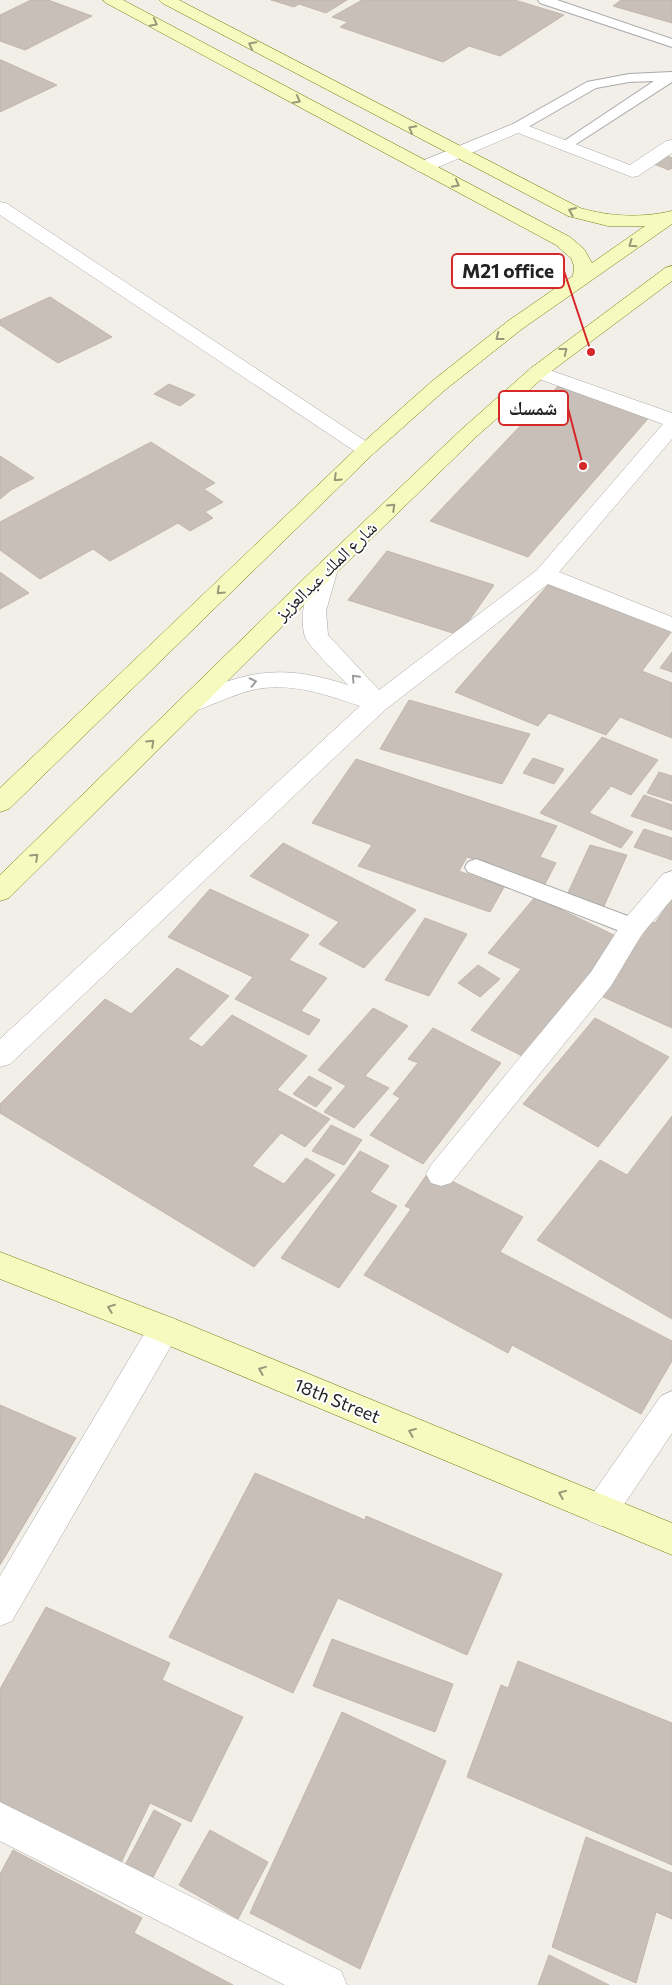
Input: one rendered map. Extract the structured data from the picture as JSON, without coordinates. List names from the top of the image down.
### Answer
{
  "streets": {
    "street": ["شارع الملك عبدالعزيز", "18th Street"]
  },
  "one_way": ["18th Street"],
  "places": ["M21 office", "شمسك"]
}
